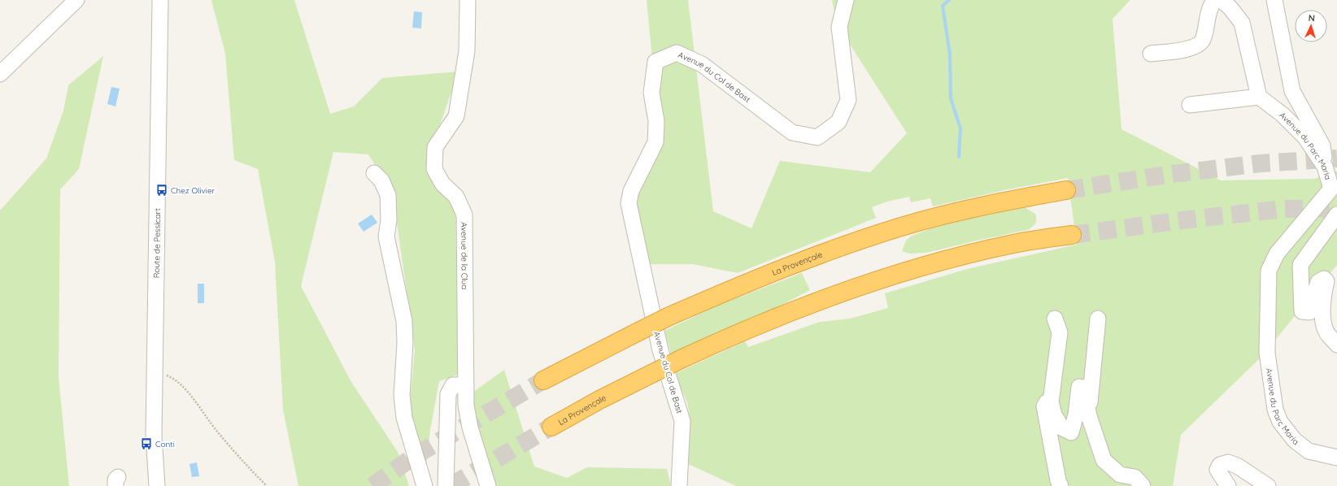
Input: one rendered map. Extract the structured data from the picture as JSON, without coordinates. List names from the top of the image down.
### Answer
{
  "streets": {
    "highway": ["La Provençale"],
    "street": [
      "Avenue du Col de Bast",
      "Avenue du Parc Maria",
      "Route de Pessicart",
      "Avenue de la Clua"
    ]
  },
  "places": {
    "bus stop": ["Chez Olivier", "Conti"]
  },
  "north": "top"
}
